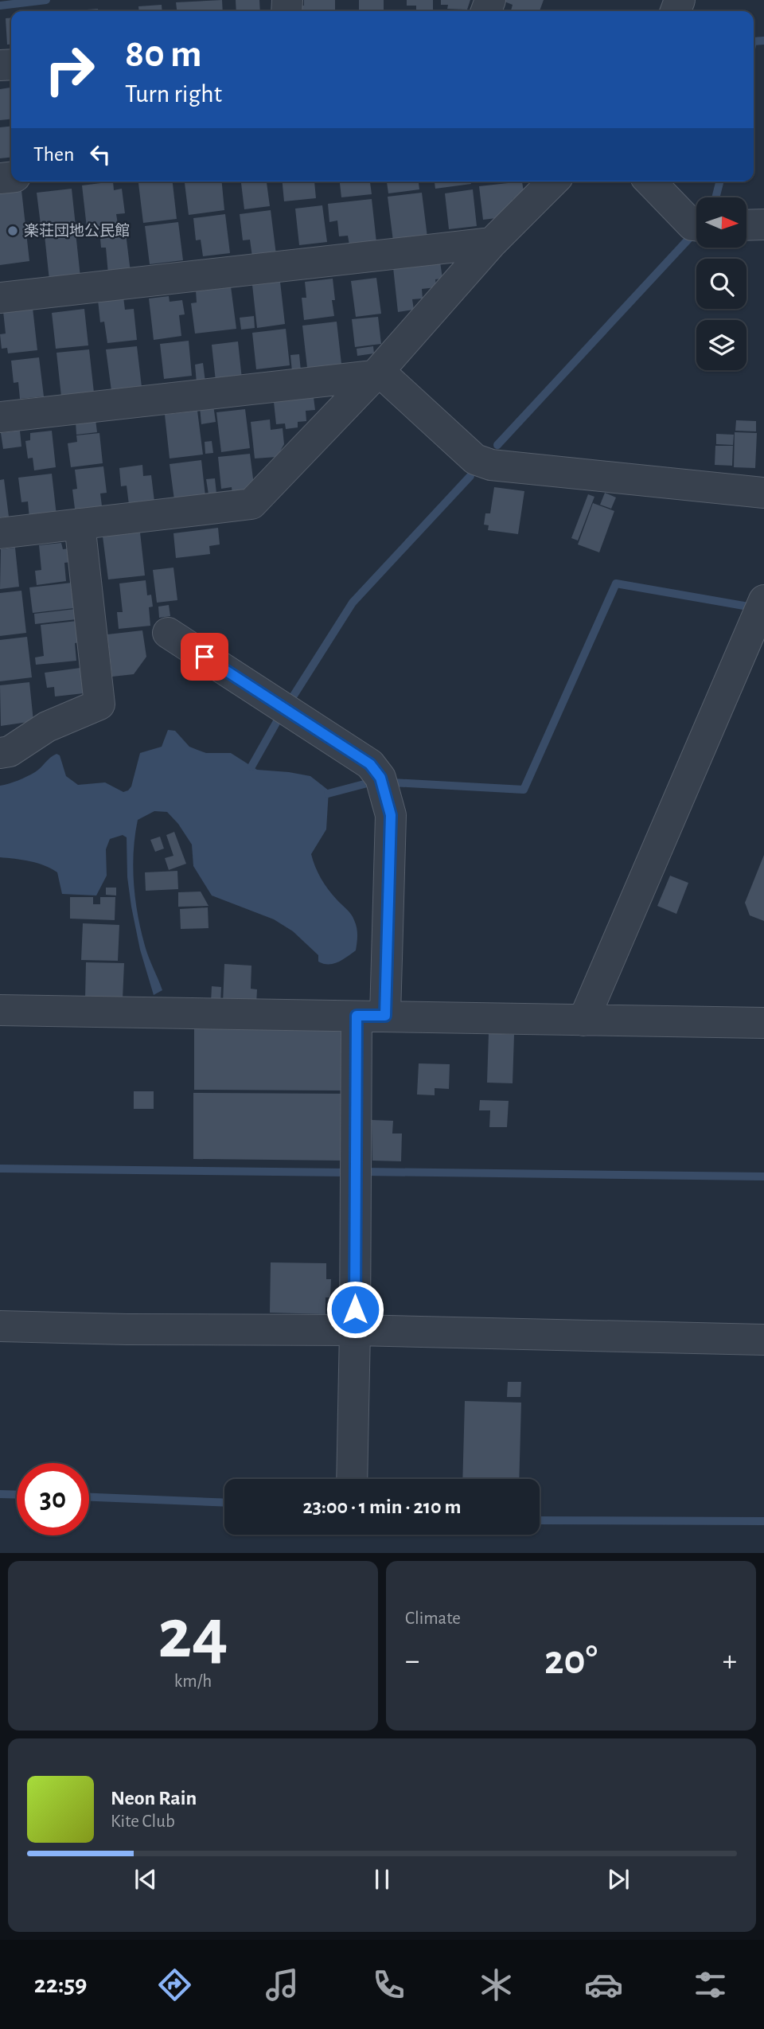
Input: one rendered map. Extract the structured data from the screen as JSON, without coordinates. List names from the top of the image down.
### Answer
{
  "places": ["楽荘団地公民館"],
  "north": "right",
  "page": {
    "turn": ["80 m", "Turn right"],
    "then": "Then",
    "limit": "30",
    "trip": "23:00 · 1 min · 210 m",
    "tile": [
      ["24", "km/h"],
      "Climate"
    ],
    "heat": ["−", "20°", "+"],
    "song": ["Neon Rain", "Kite Club"],
    "tabs": "22:59"
  }
}
